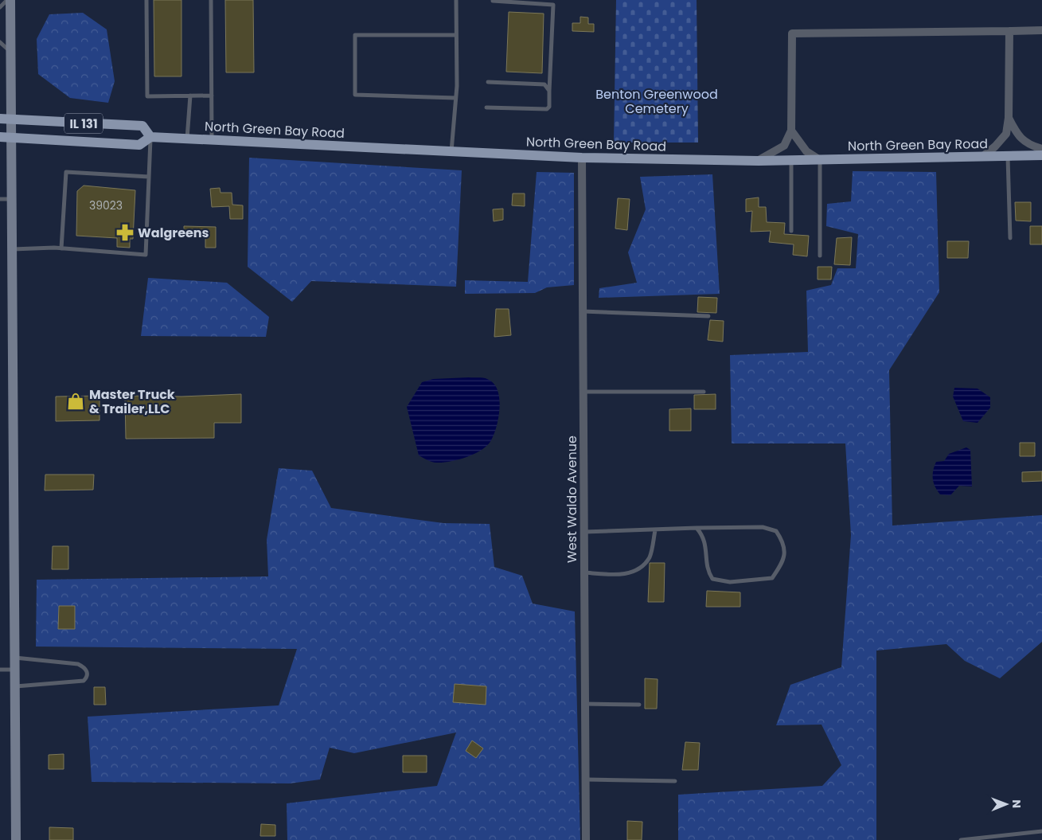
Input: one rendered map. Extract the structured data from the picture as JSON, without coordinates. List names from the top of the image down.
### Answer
{
  "streets": {
    "main road": ["IL 131", "North Green Bay Road"],
    "street": ["West Waldo Avenue"]
  },
  "crossings": [
    ["IL 131", "North Green Bay Road"],
    ["North Green Bay Road", "West Waldo Avenue"]
  ],
  "parks": ["Benton Greenwood Cemetery"],
  "places": {
    "pharmacy": ["Walgreens"],
    "shop": ["Master Truck & Trailer,LLC"]
  },
  "house_numbers": ["39023"],
  "north": "right"
}
